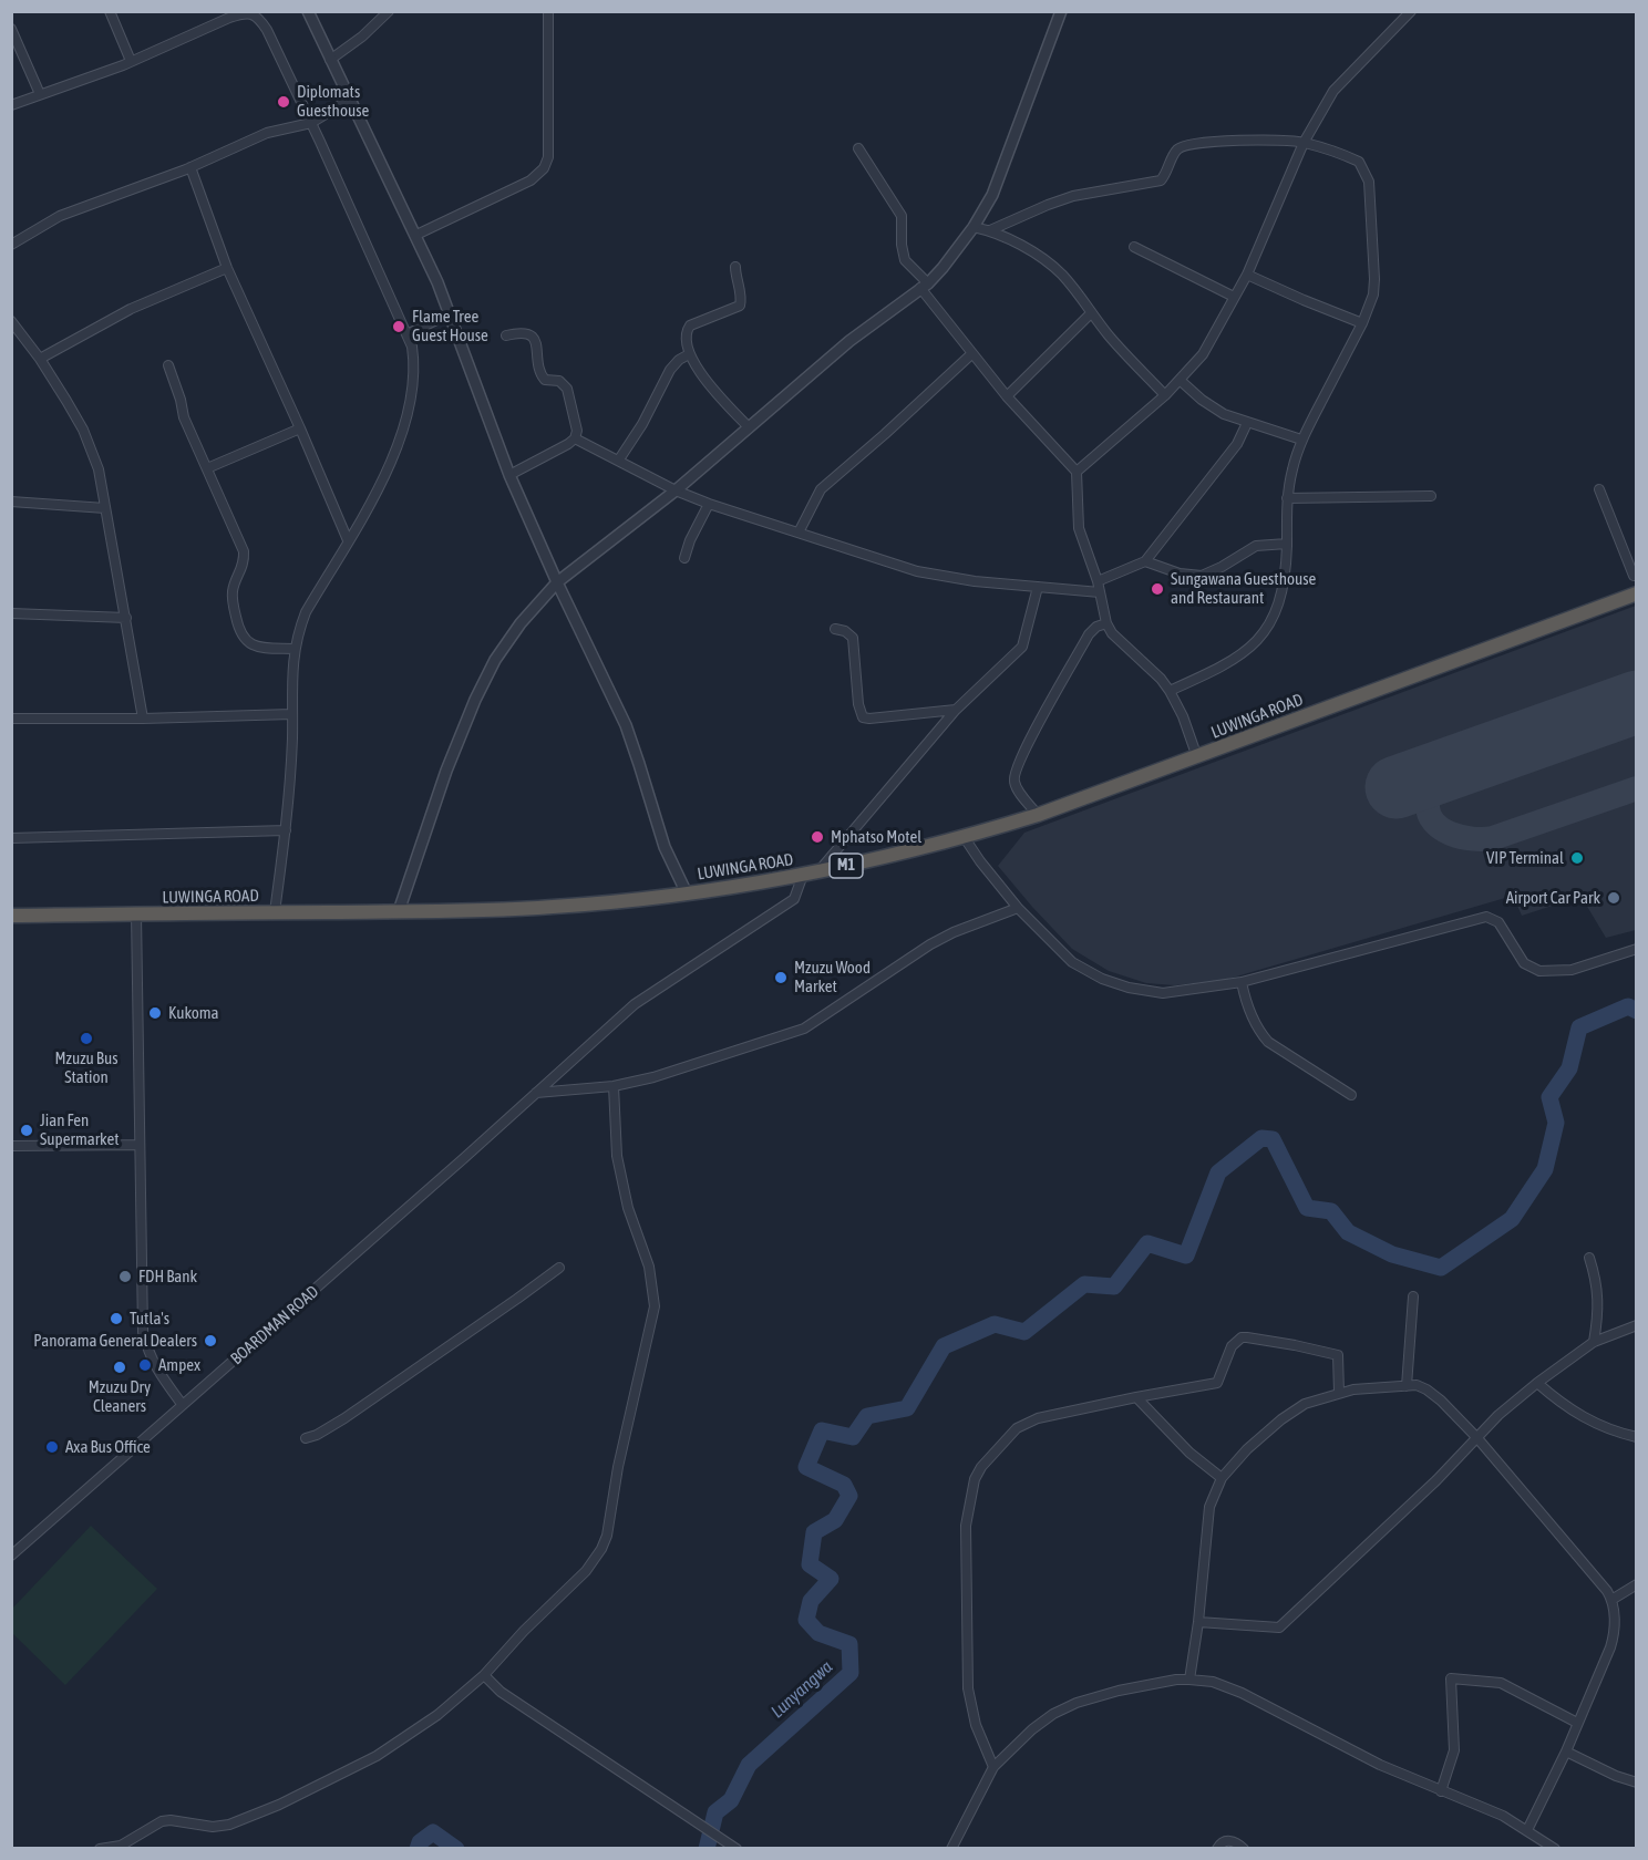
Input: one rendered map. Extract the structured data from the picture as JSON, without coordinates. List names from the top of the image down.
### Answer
{
  "streets": {
    "highway": ["LUWINGA ROAD", "M1"],
    "street": ["BOARDMAN ROAD"]
  },
  "crossings": [
    ["LUWINGA ROAD", "BOARDMAN ROAD"]
  ],
  "water": ["Lunyangwa"],
  "places": [
    "Diplomats Guesthouse",
    "Flame Tree Guest House",
    "Sungawana Guesthouse and Restaurant",
    "Mphatso Motel",
    "VIP Terminal",
    "Airport Car Park",
    "Mzuzu Wood Market",
    "Kukoma",
    "Mzuzu Bus Station",
    "Jian Fen Supermarket",
    "FDH Bank",
    "Tutla's",
    "Panorama General Dealers",
    "Ampex",
    "Mzuzu Dry Cleaners",
    "Axa Bus Office"
  ]
}
